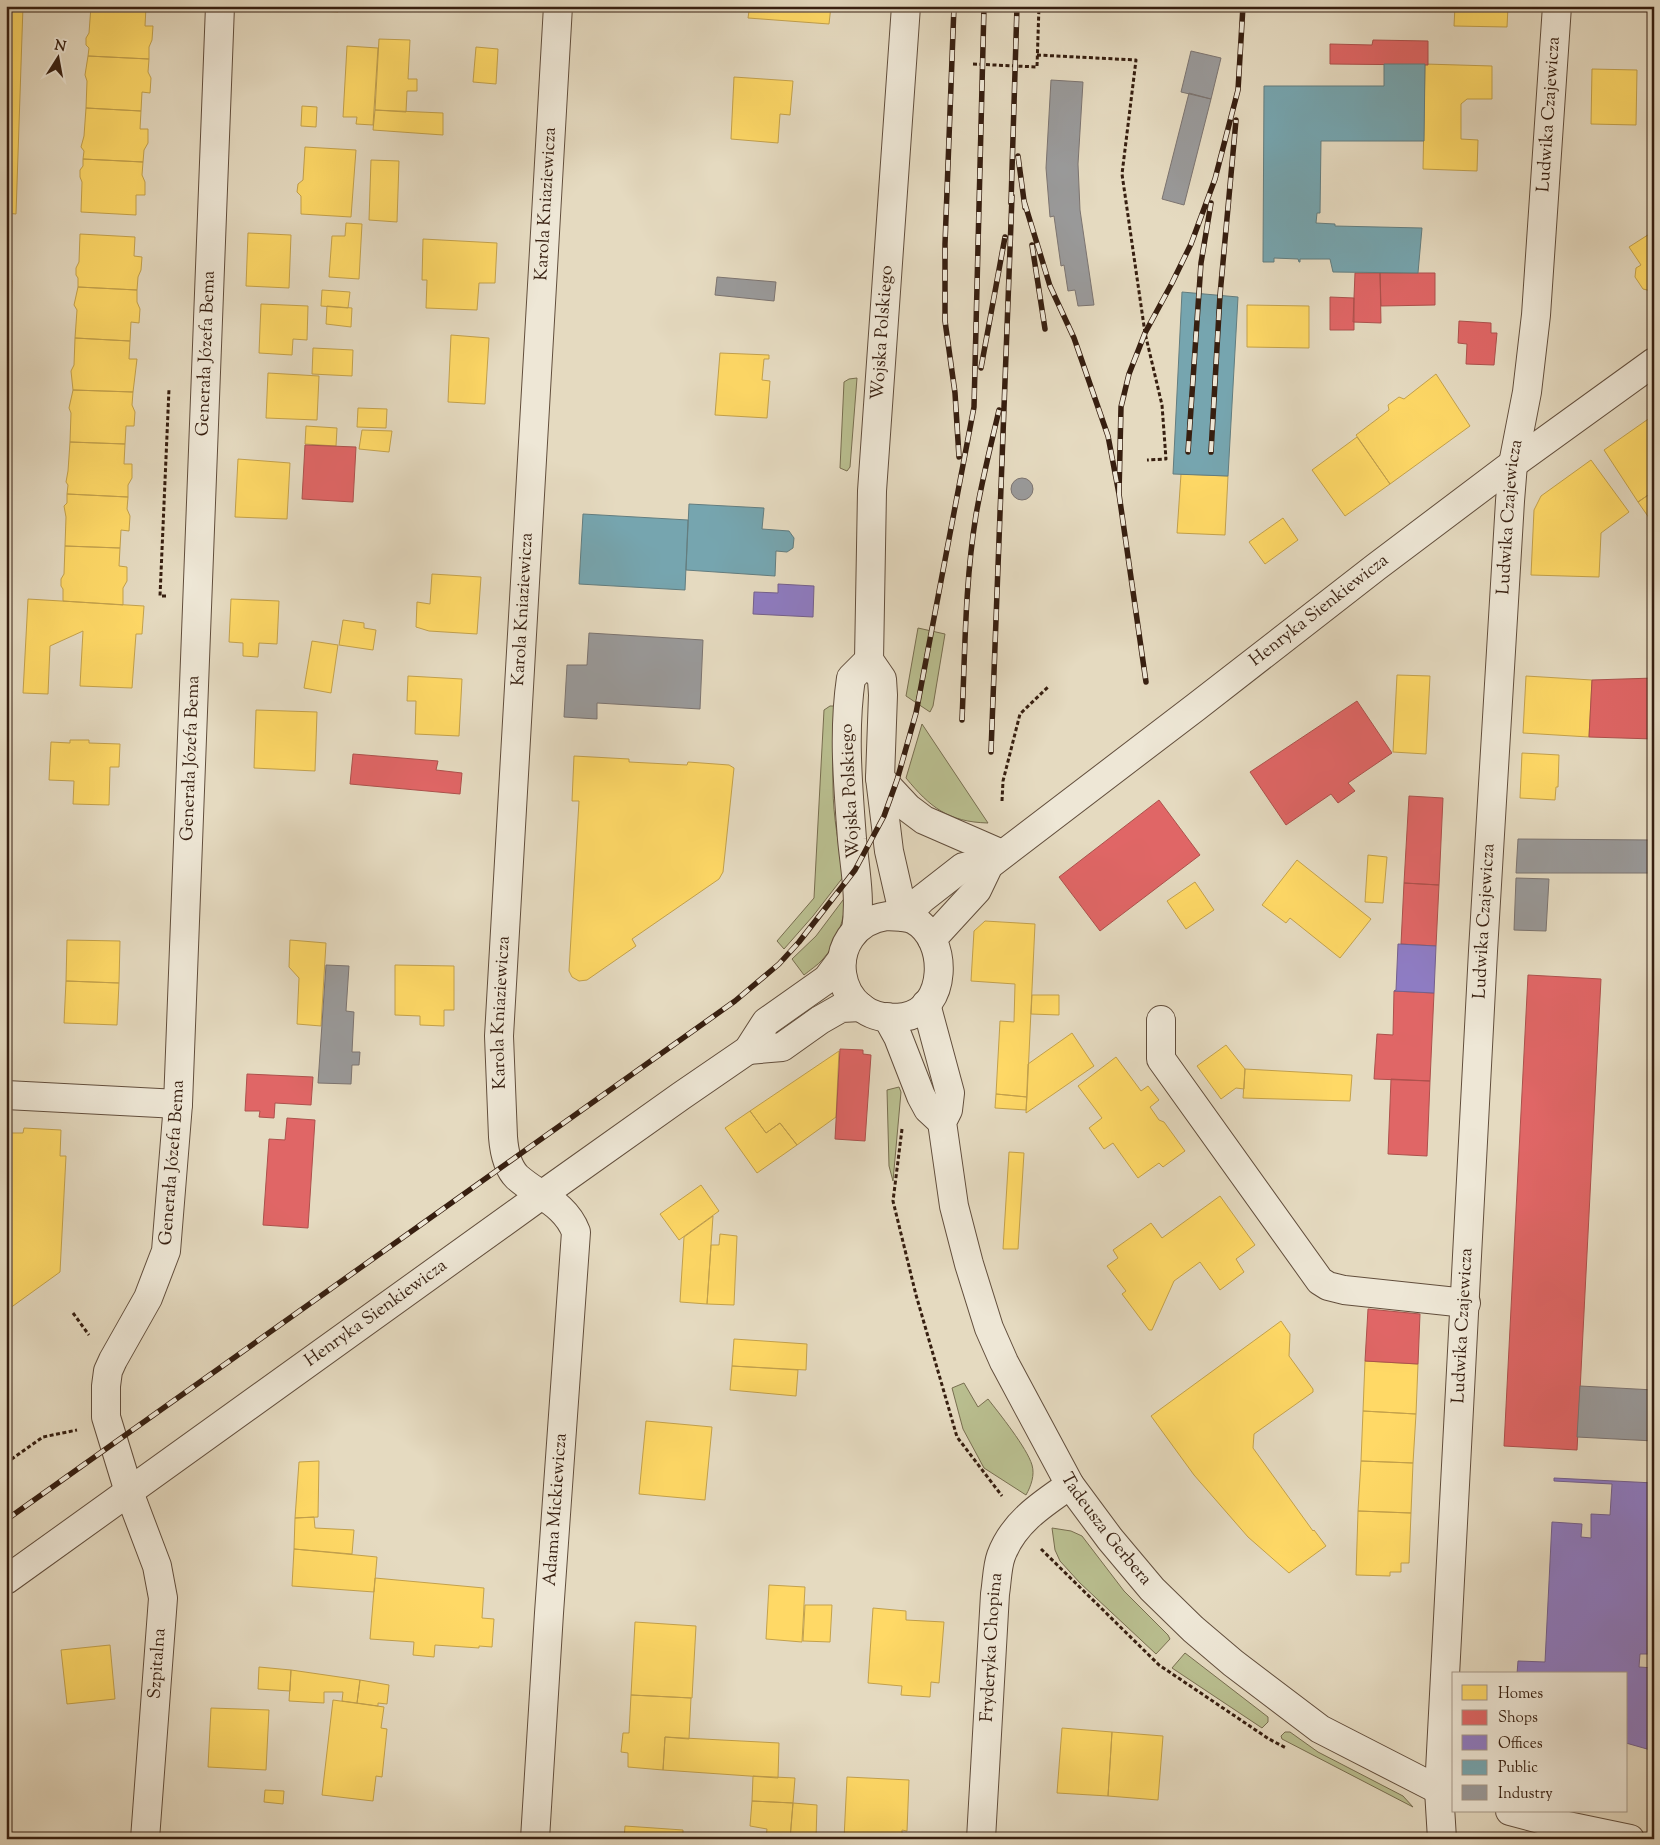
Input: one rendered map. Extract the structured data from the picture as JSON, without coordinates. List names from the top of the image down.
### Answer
{
  "streets": {
    "street": [
      "Ludwika Czajewicza",
      "Karola Kniaziewicza",
      "Wojska Polskiego",
      "Generała Józefa Bema",
      "Henryka Sienkiewicza",
      "Adama Mickiewicza",
      "Tadeusza Gerbera",
      "Fryderyka Chopina",
      "Szpitalna"
    ]
  },
  "crossings": [
    ["Ludwika Czajewicza", "Henryka Sienkiewicza"],
    ["Ludwika Czajewicza", "Tadeusza Gerbera"],
    ["Karola Kniaziewicza", "Henryka Sienkiewicza"],
    ["Karola Kniaziewicza", "Adama Mickiewicza"],
    ["Wojska Polskiego", "Henryka Sienkiewicza"],
    ["Wojska Polskiego", "Tadeusza Gerbera"],
    ["Generała Józefa Bema", "Henryka Sienkiewicza"],
    ["Generała Józefa Bema", "Szpitalna"],
    ["Henryka Sienkiewicza", "Adama Mickiewicza"],
    ["Henryka Sienkiewicza", "Tadeusza Gerbera"],
    ["Henryka Sienkiewicza", "Szpitalna"],
    ["Tadeusza Gerbera", "Fryderyka Chopina"]
  ],
  "legend": [
    "Homes",
    "Shops",
    "Offices",
    "Public",
    "Industry"
  ],
  "north": "top"
}
